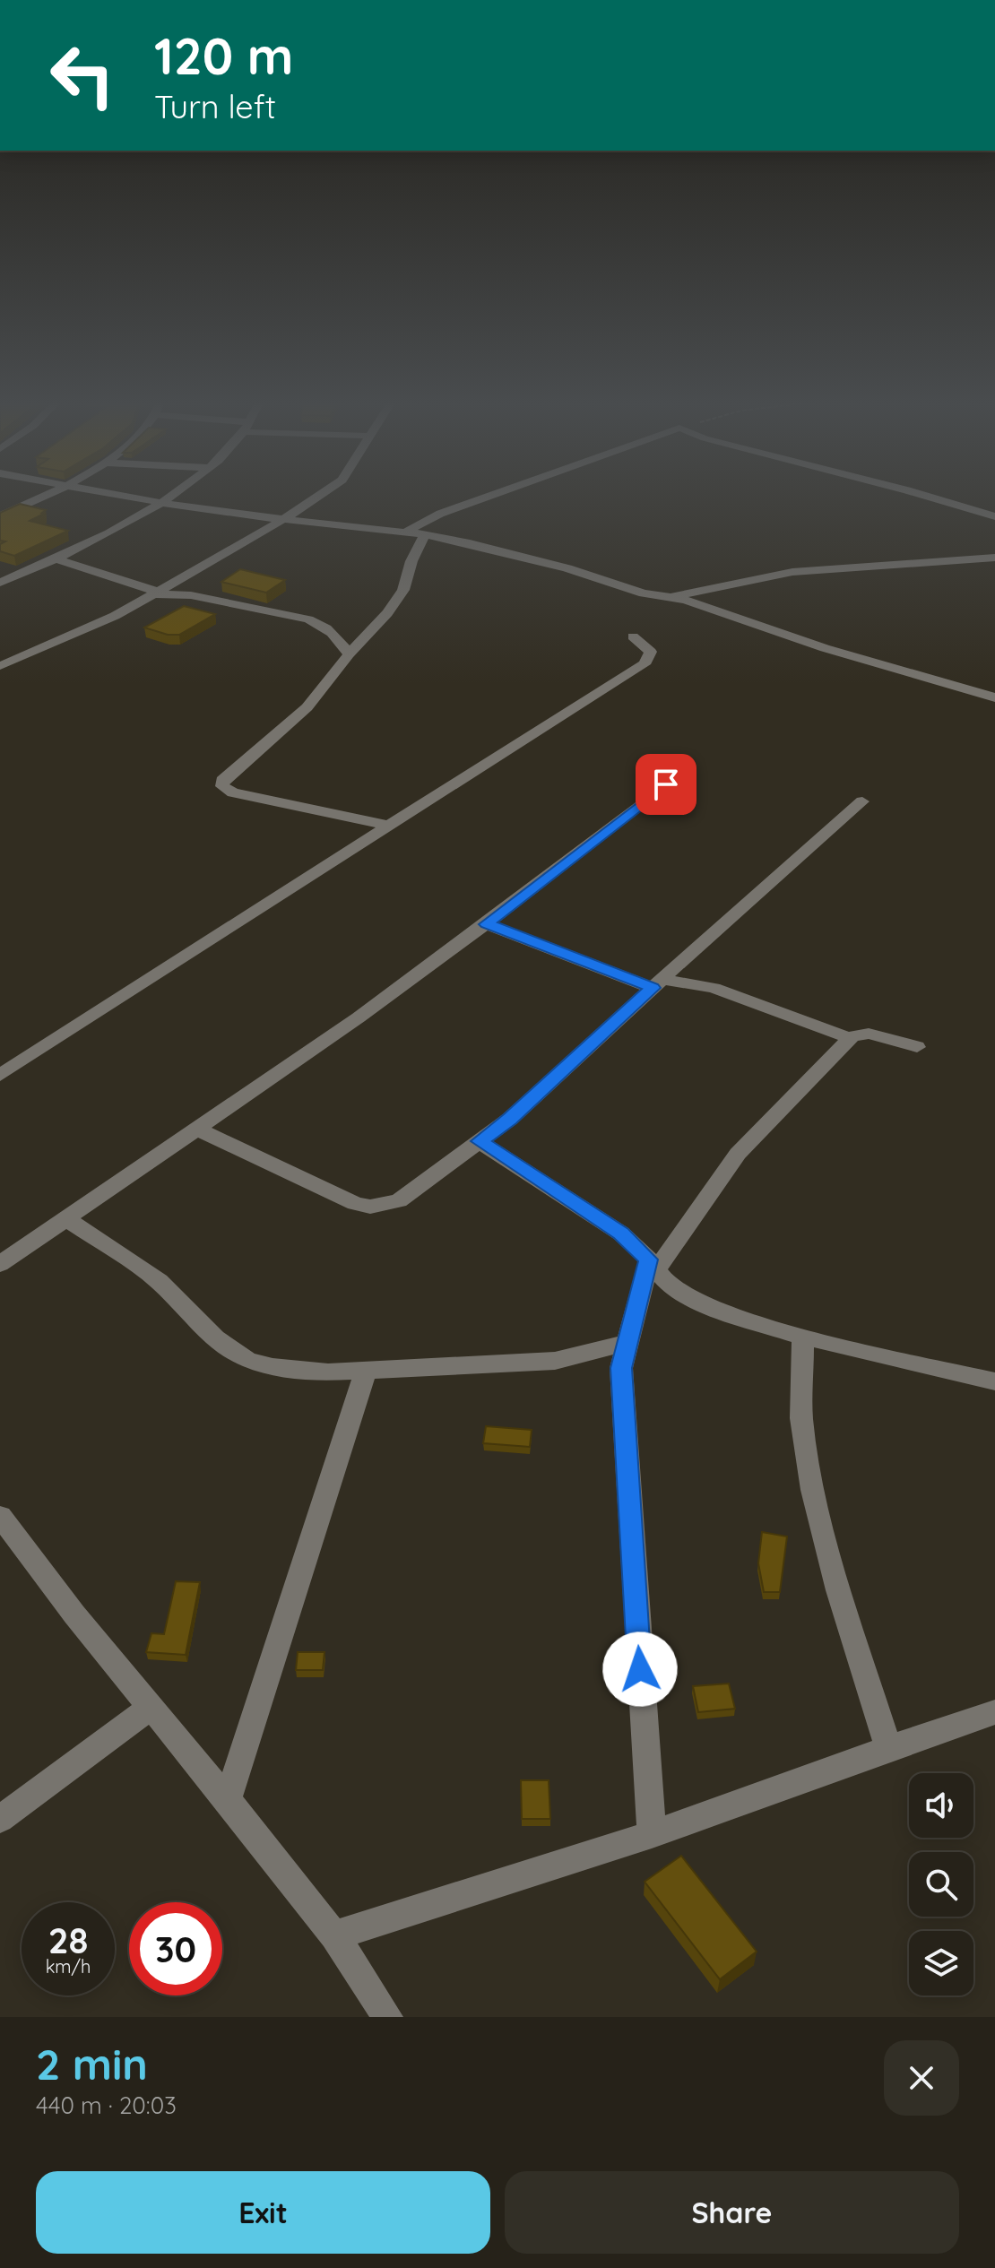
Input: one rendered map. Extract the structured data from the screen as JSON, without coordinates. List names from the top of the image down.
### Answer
{
  "page": {
    "turn": ["120 m", "Turn left"],
    "speed": "28 km/h",
    "limit": "30",
    "heading": ["2 min", "440 m · 20:03"],
    "buttons": ["Exit", "Share"]
  }
}
